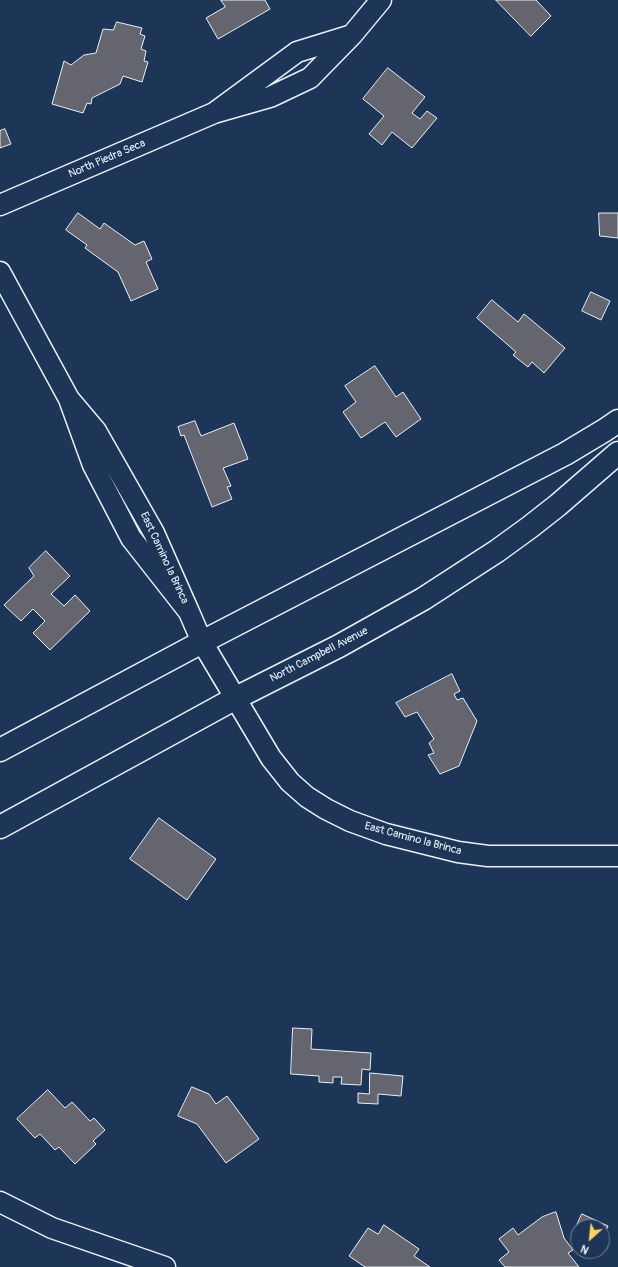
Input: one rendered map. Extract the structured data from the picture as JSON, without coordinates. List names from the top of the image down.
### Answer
{
  "streets": {
    "main road": ["North Campbell Avenue"],
    "street": ["North Piedra Seca", "East Camino la Brinca"]
  },
  "crossings": [
    ["East Camino la Brinca", "North Campbell Avenue"]
  ],
  "north": "bottom left"
}
